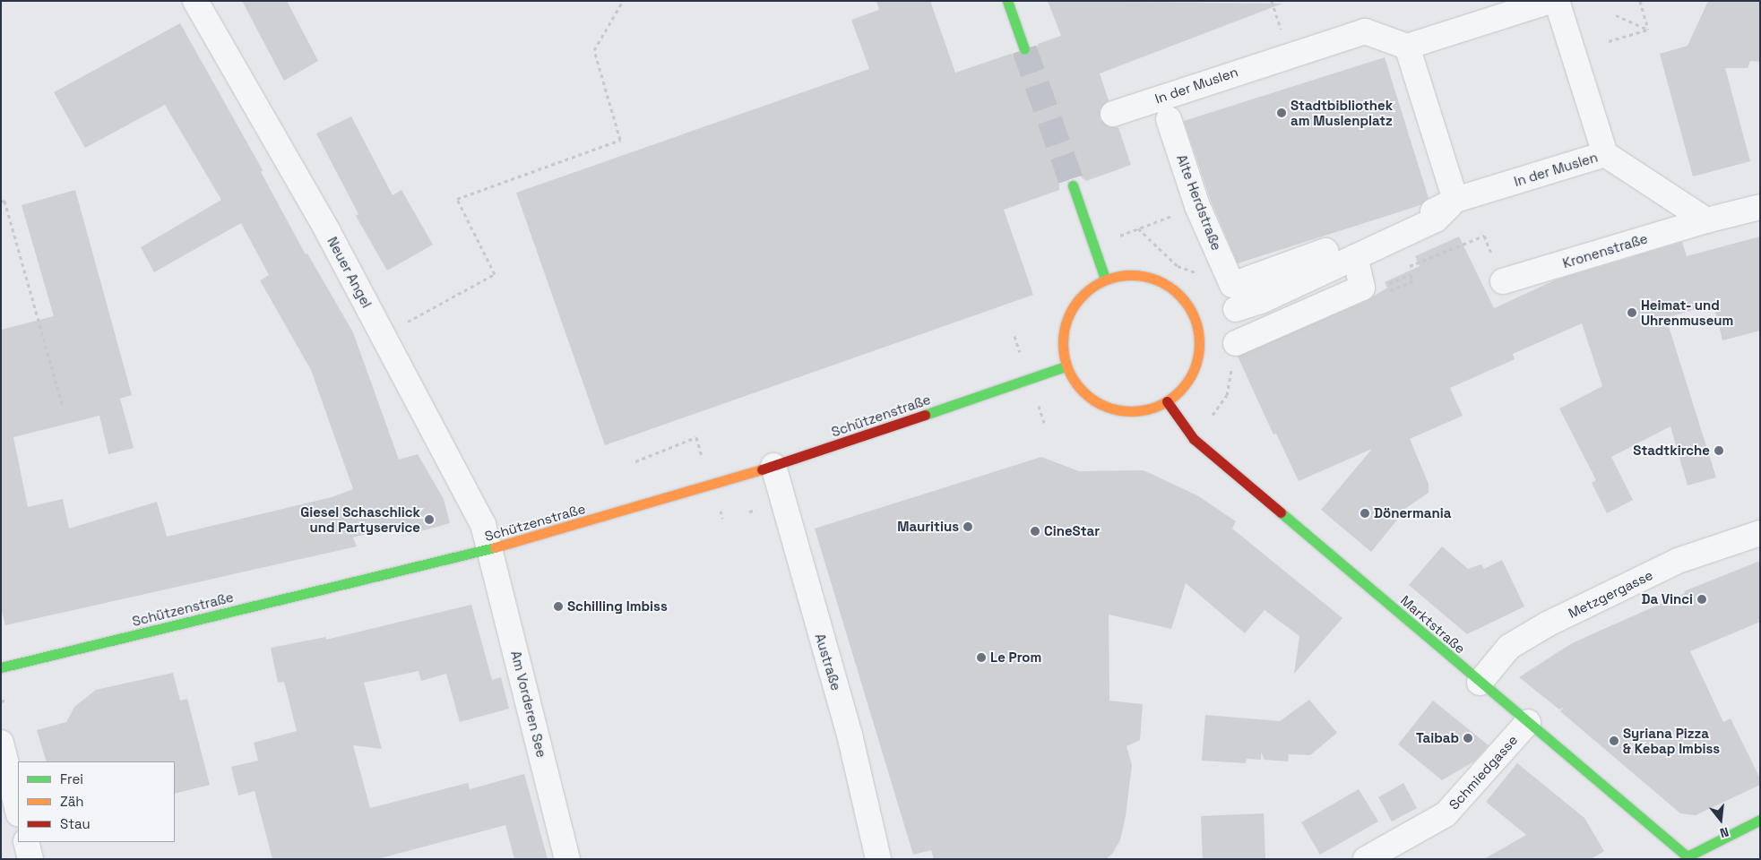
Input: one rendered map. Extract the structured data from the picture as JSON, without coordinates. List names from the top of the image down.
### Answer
{
  "streets": {
    "main road": ["Schützenstraße", "Marktstraße"],
    "street": [
      "In der Muslen",
      "Alte Herdstraße",
      "Kronenstraße",
      "Neuer Angel",
      "Metzgergasse",
      "Austraße",
      "Am Vorderen See",
      "Schmiedgasse"
    ]
  },
  "crossings": [
    ["Neuer Angel", "Schützenstraße"],
    ["Neuer Angel", "Am Vorderen See"],
    ["Schützenstraße", "Marktstraße"],
    ["Schützenstraße", "Austraße"],
    ["Schützenstraße", "Am Vorderen See"],
    ["Metzgergasse", "Marktstraße"],
    ["Marktstraße", "Schmiedgasse"]
  ],
  "places": [
    "Stadtbibliothek am Muslenplatz",
    "Heimat- und Uhrenmuseum",
    "Stadtkirche",
    "Dönermania",
    "Giesel Schaschlick und Partyservice",
    "Mauritius",
    "CineStar",
    "Da Vinci",
    "Schilling Imbiss",
    "Le Prom",
    "Taibab",
    "Syriana Pizza & Kebap Imbiss"
  ],
  "legend": ["Frei", "Zäh", "Stau"],
  "north": "bottom"
}
